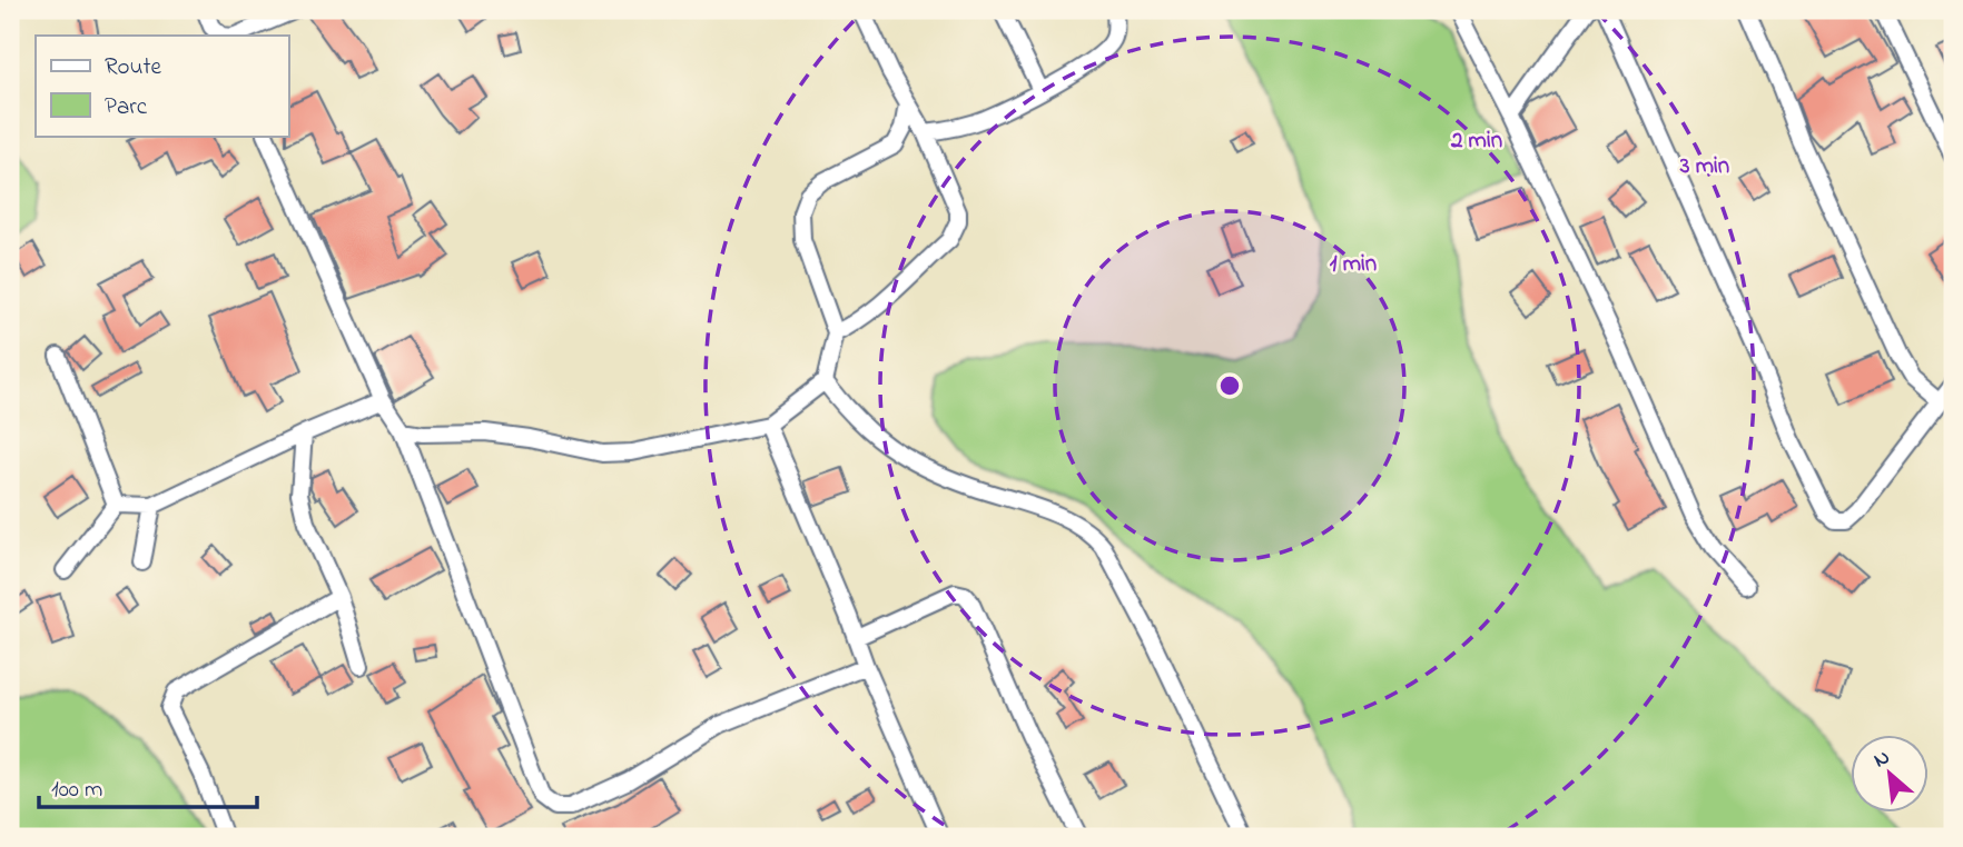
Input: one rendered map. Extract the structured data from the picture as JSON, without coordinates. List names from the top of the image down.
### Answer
{
  "legend": ["Route", "Parc"],
  "scale_bar": "100 m",
  "north": "top left",
  "rings": ["2 min", "3 min", "1 min"]
}
